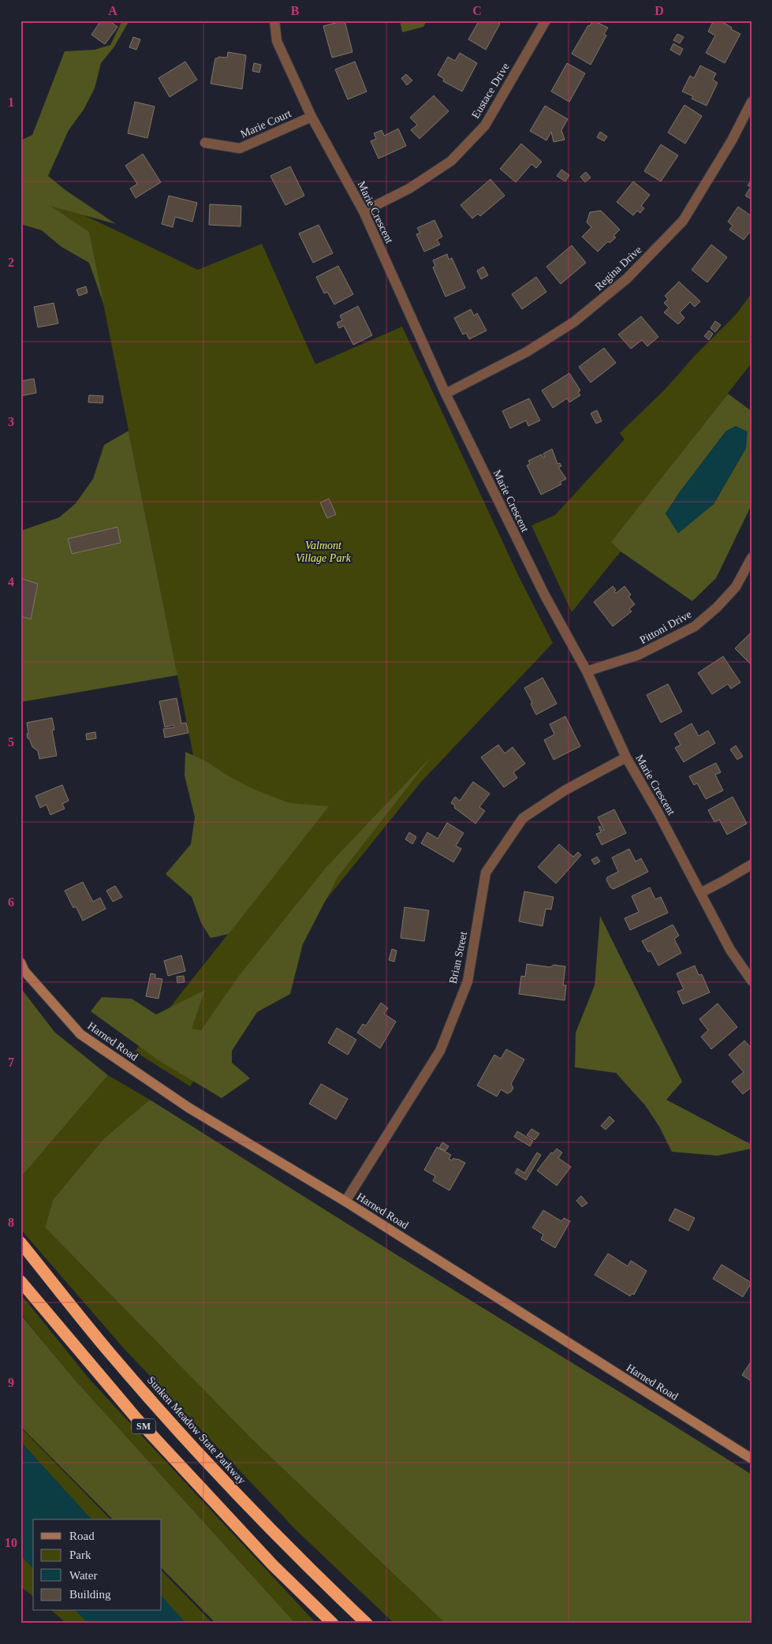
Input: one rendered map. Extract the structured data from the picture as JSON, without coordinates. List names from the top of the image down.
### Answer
{
  "streets": {
    "highway": ["SM", "Sunken Meadow State Parkway"],
    "main road": ["Harned Road"],
    "street": [
      "Eustace Drive",
      "Marie Court",
      "Marie Crescent",
      "Regina Drive",
      "Pittoni Drive",
      "Brian Street"
    ]
  },
  "crossings": [
    ["Eustace Drive", "Marie Crescent"],
    ["Marie Court", "Marie Crescent"],
    ["Marie Crescent", "Regina Drive"],
    ["Marie Crescent", "Pittoni Drive"],
    ["Marie Crescent", "Brian Street"],
    ["Brian Street", "Harned Road"]
  ],
  "parks": ["Valmont Village Park"],
  "legend": [
    "Road",
    "Park",
    "Water",
    "Building"
  ],
  "grid": {
    "columns": [
      "A",
      "B",
      "C",
      "D"
    ],
    "rows": [
      "1",
      "2",
      "3",
      "4",
      "5",
      "6",
      "7",
      "8",
      "9",
      "10"
    ]
  }
}
